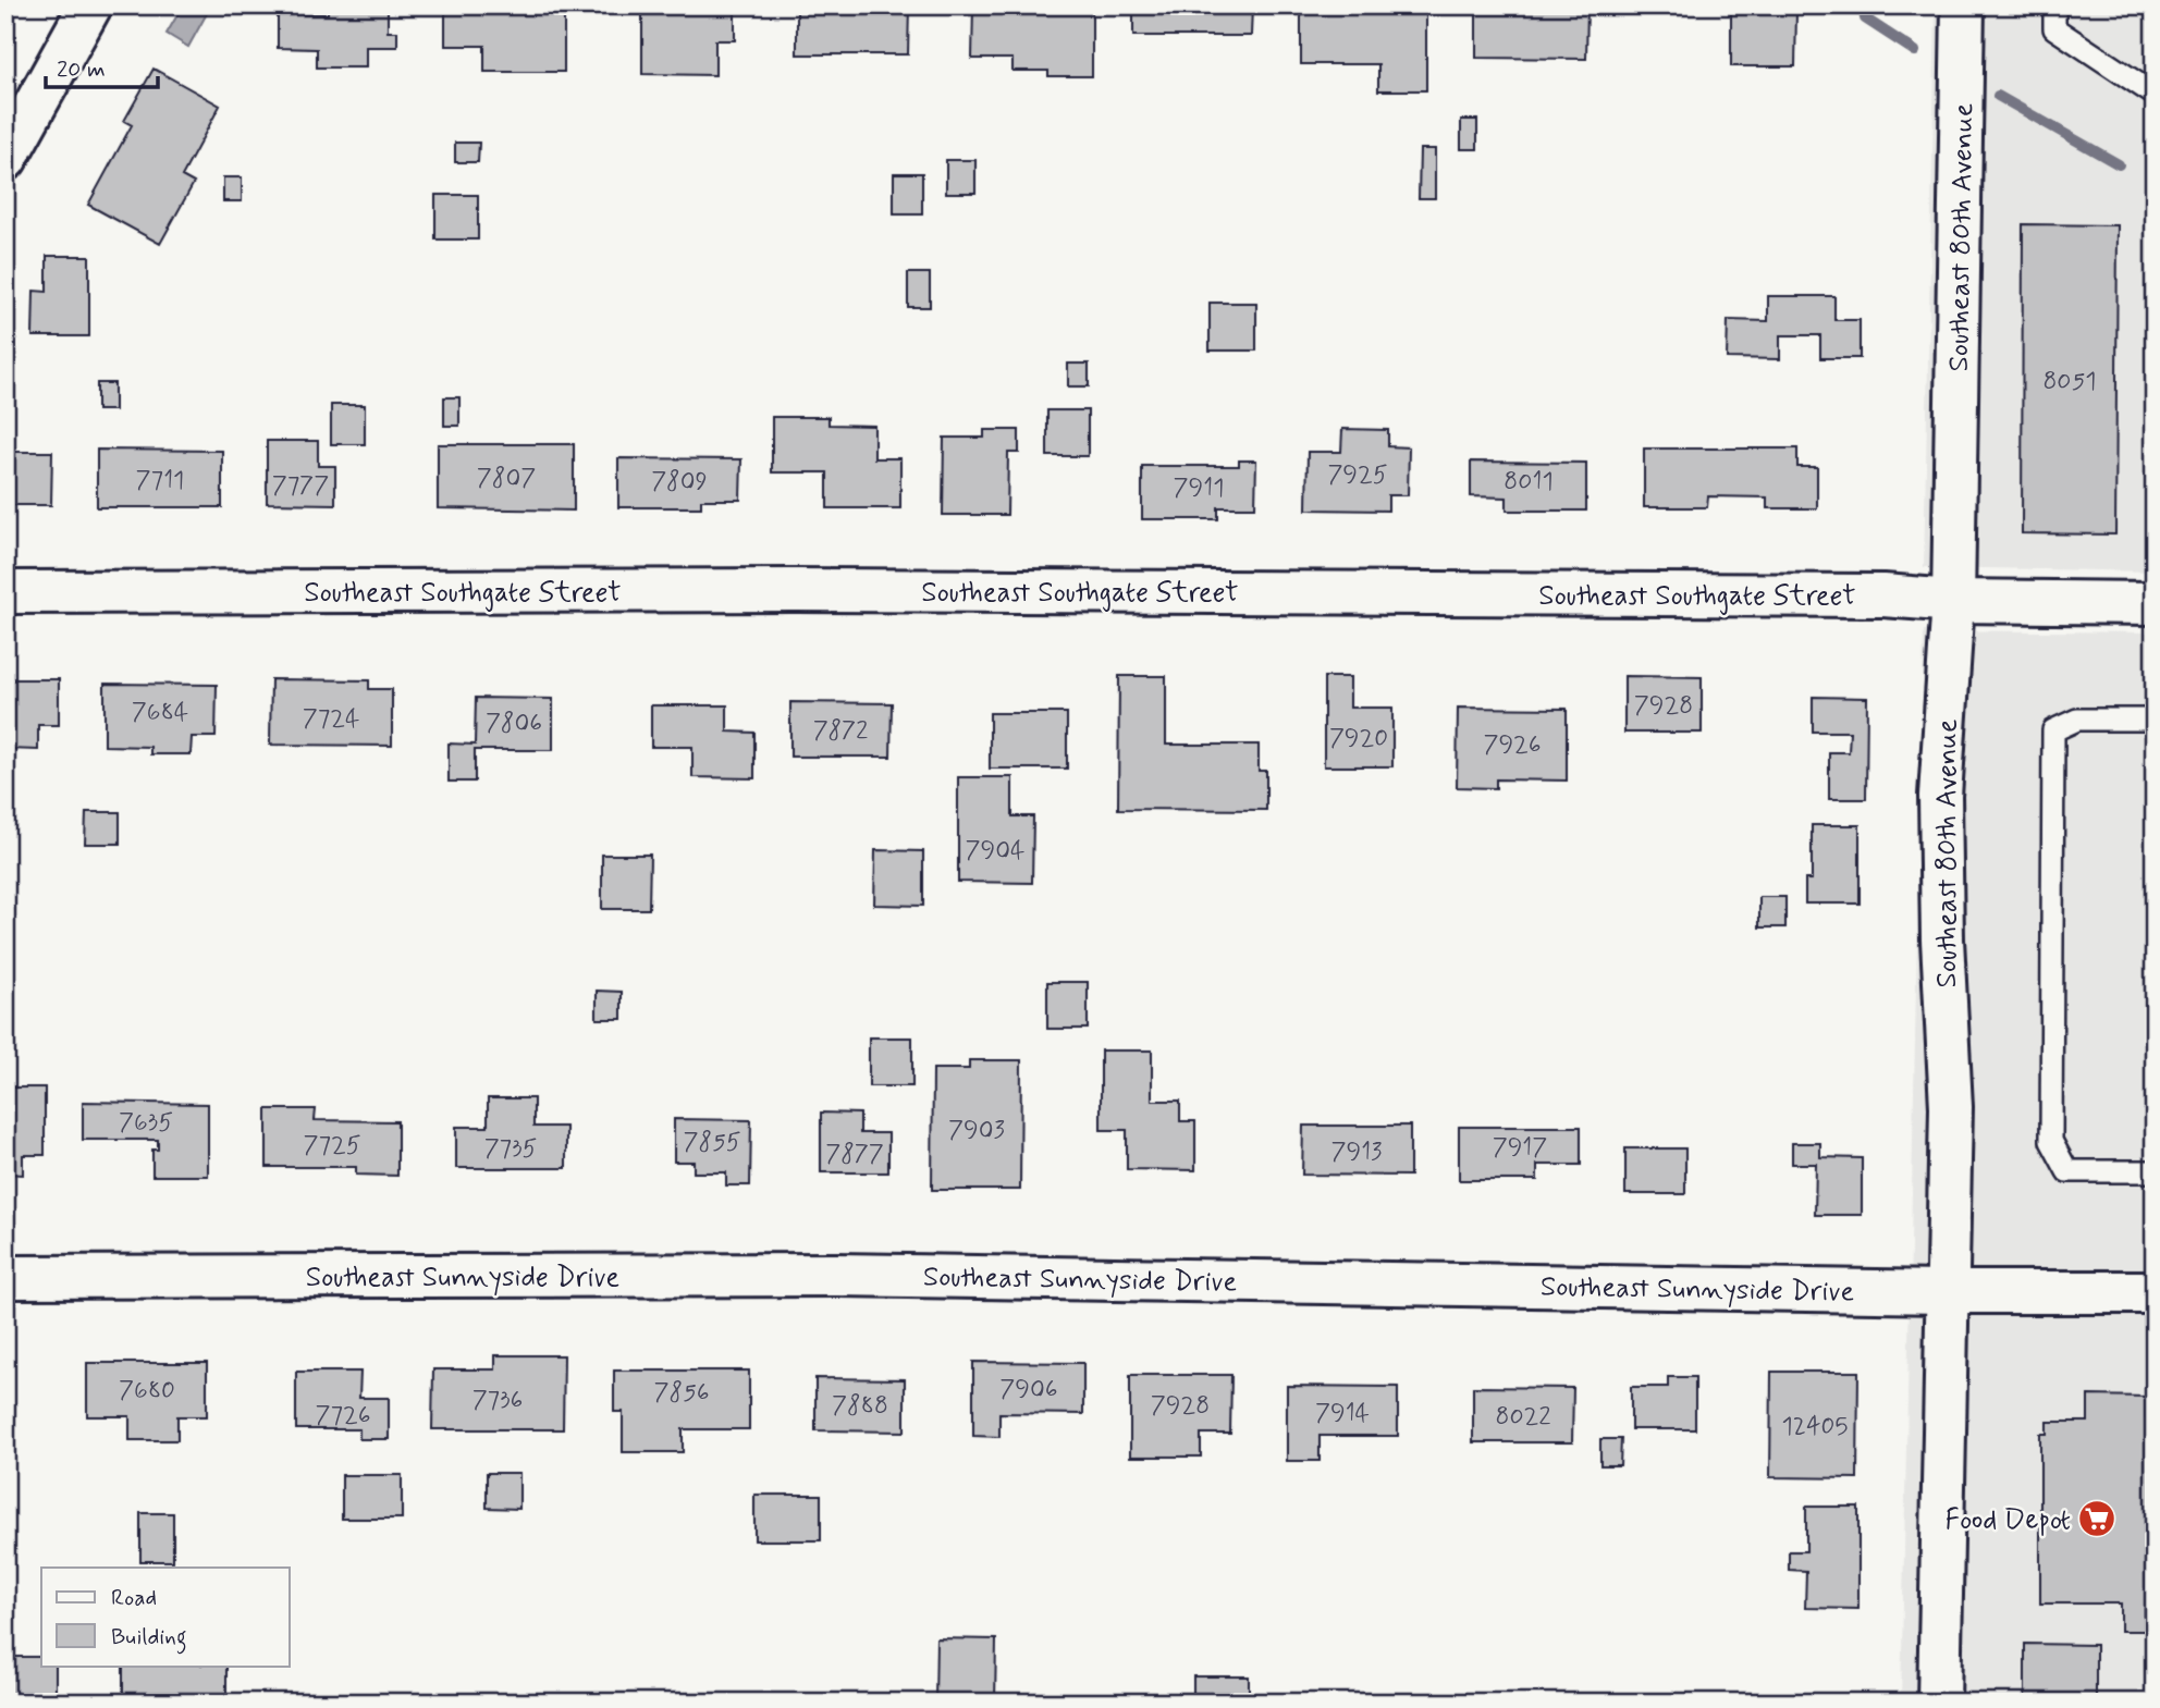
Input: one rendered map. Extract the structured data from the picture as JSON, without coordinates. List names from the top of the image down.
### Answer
{
  "streets": {
    "street": ["Southeast 80th Avenue", "Southeast Southgate Street", "Southeast Sunnyside Drive"]
  },
  "crossings": [
    ["Southeast 80th Avenue", "Southeast Southgate Street"],
    ["Southeast 80th Avenue", "Southeast Sunnyside Drive"]
  ],
  "places": {
    "supermarket": ["Food Depot"]
  },
  "house_numbers": [
    "8051",
    "7925",
    "7807",
    "7711",
    "7809",
    "8011",
    "7777",
    "7911",
    "7928",
    "7684",
    "7724",
    "7806",
    "7872",
    "7920",
    "7926",
    "7904",
    "7635",
    "7903",
    "7855",
    "7725",
    "7917",
    "7735",
    "7913",
    "7877",
    "7906",
    "7680",
    "7856",
    "7736",
    "7888",
    "7928",
    "7914",
    "7726",
    "8022",
    "12405"
  ],
  "legend": ["Road", "Building"],
  "scale_bar": "20 m"
}
